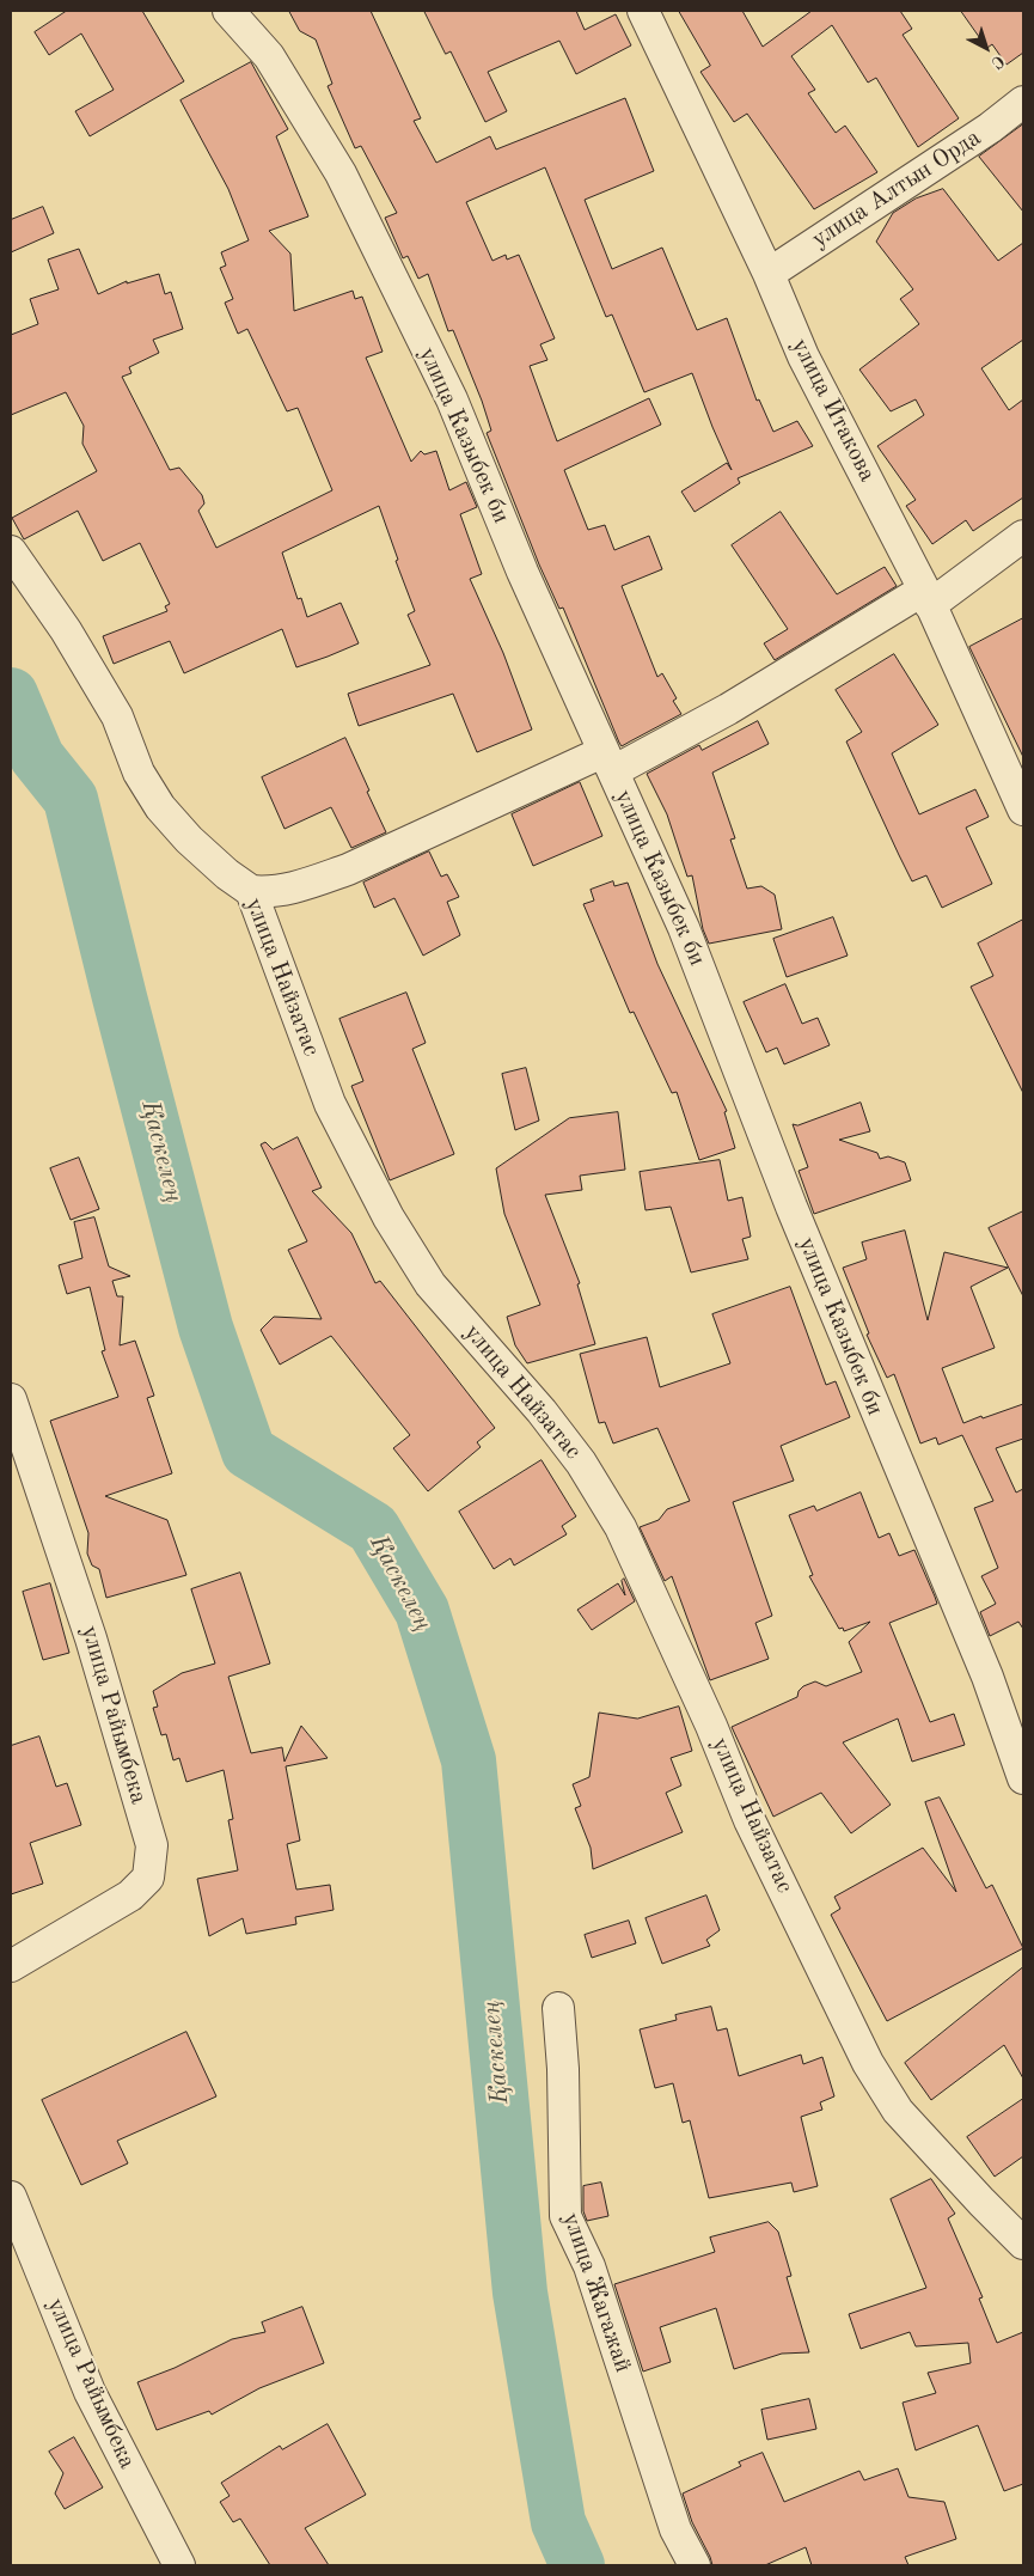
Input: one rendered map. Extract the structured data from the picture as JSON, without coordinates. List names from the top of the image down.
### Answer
{
  "streets": {
    "street": [
      "улица Алтын Орда",
      "улица Итакова",
      "улица Казыбек би",
      "улица Найзатас",
      "улица Райымбека",
      "улица Жагажай"
    ]
  },
  "crossings": [
    ["улица Алтын Орда", "улица Итакова"]
  ],
  "water": ["Қаскелең"],
  "north": "bottom right"
}
